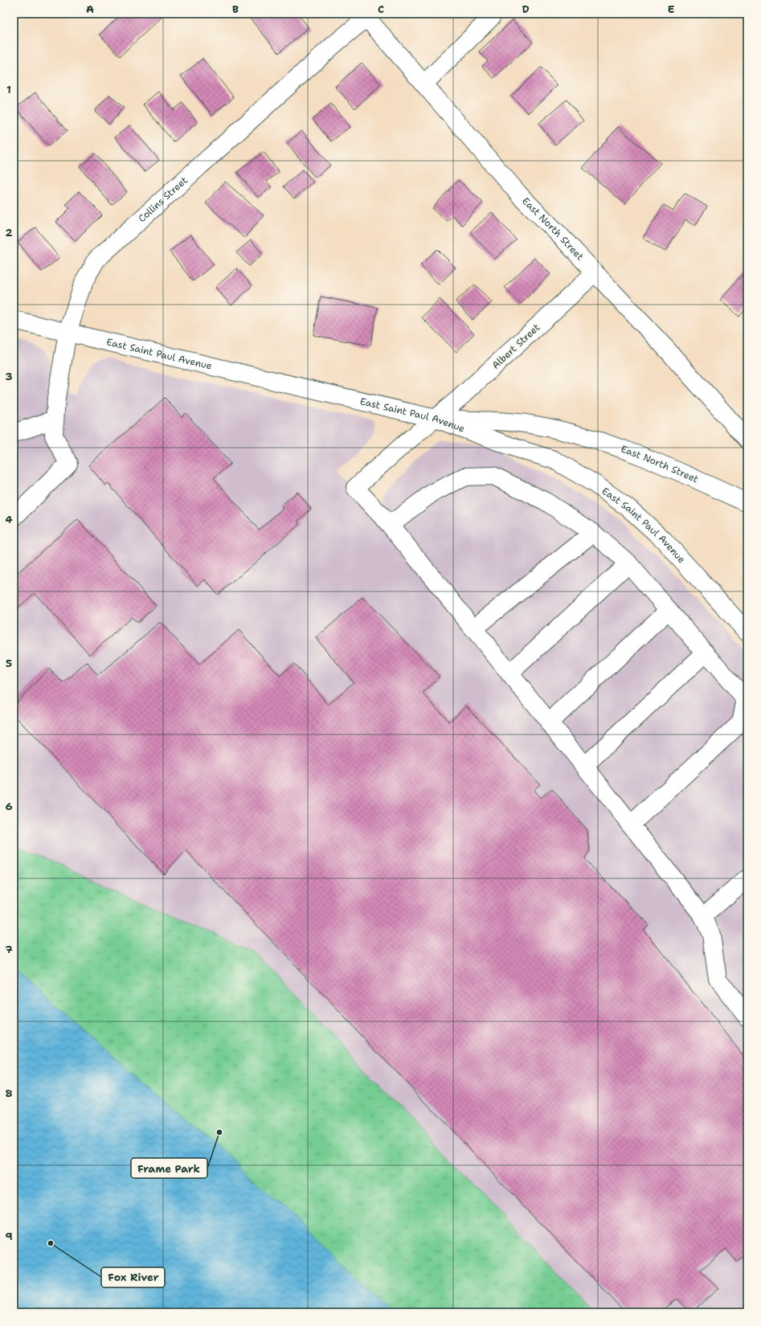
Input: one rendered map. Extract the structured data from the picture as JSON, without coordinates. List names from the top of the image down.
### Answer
{
  "streets": {
    "street": [
      "Collins Street",
      "East North Street",
      "Albert Street",
      "East Saint Paul Avenue"
    ]
  },
  "crossings": [
    ["Collins Street", "East North Street"],
    ["Collins Street", "East Saint Paul Avenue"],
    ["East North Street", "Albert Street"],
    ["East North Street", "East Saint Paul Avenue"],
    ["Albert Street", "East Saint Paul Avenue"]
  ],
  "places": ["Frame Park", "Fox River"],
  "grid": {
    "columns": [
      "A",
      "B",
      "C",
      "D",
      "E"
    ],
    "rows": [
      "1",
      "2",
      "3",
      "4",
      "5",
      "6",
      "7",
      "8",
      "9"
    ]
  }
}
